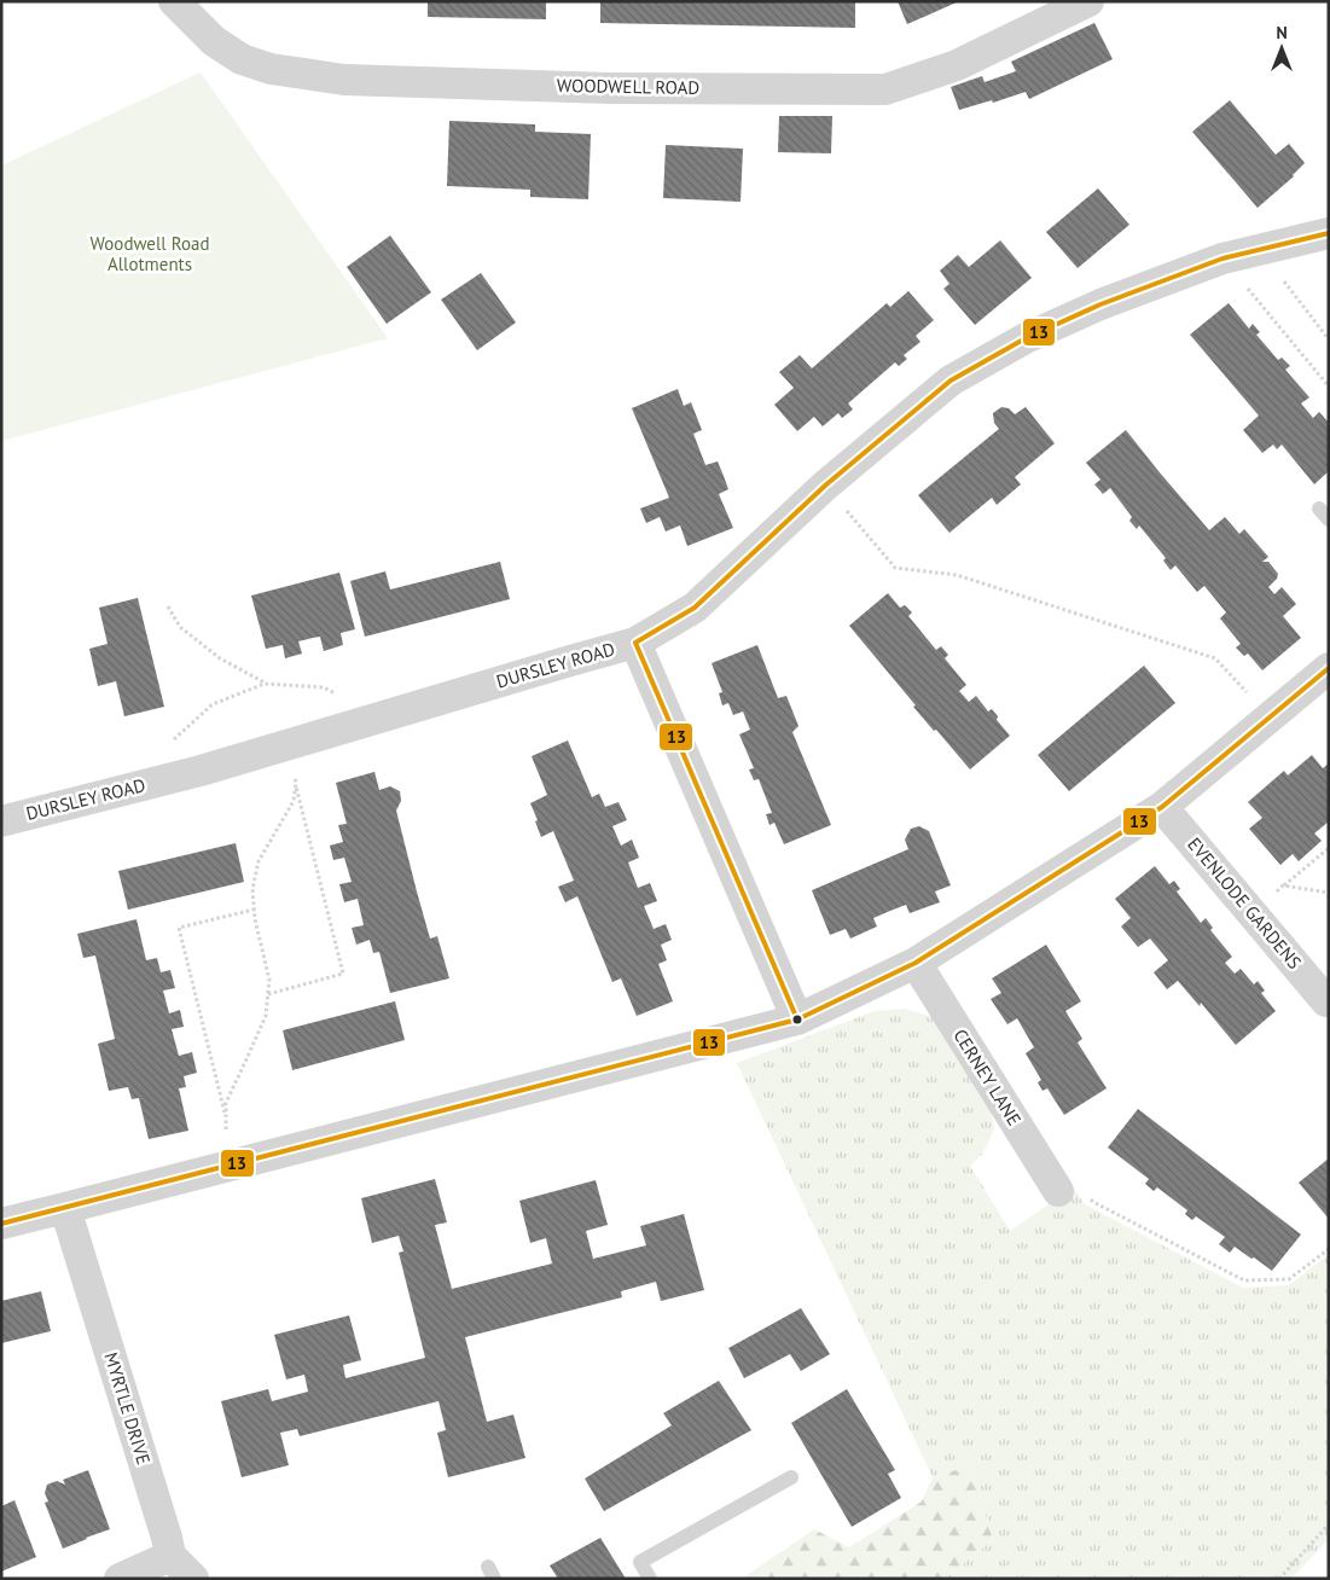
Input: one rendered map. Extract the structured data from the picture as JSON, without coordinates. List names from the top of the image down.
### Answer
{
  "streets": {
    "street": [
      "WOODWELL ROAD",
      "DURSLEY ROAD",
      "EVENLODE GARDENS",
      "CERNEY LANE",
      "MYRTLE DRIVE"
    ]
  },
  "parks": ["Woodwell Road Allotments"],
  "lines": ["transit line 13"],
  "north": "top"
}
